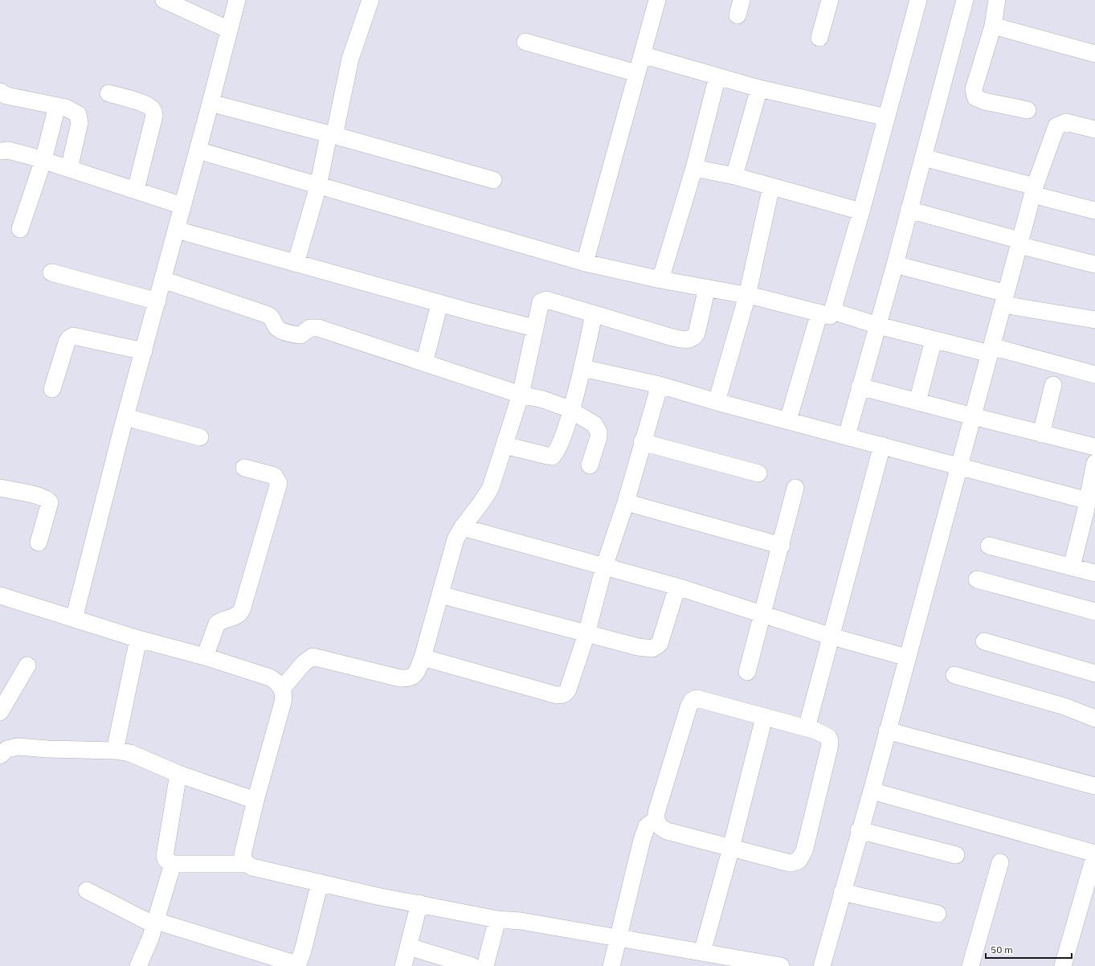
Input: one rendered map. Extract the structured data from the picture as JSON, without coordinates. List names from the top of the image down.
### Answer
{
  "scale_bar": "50 m"
}
